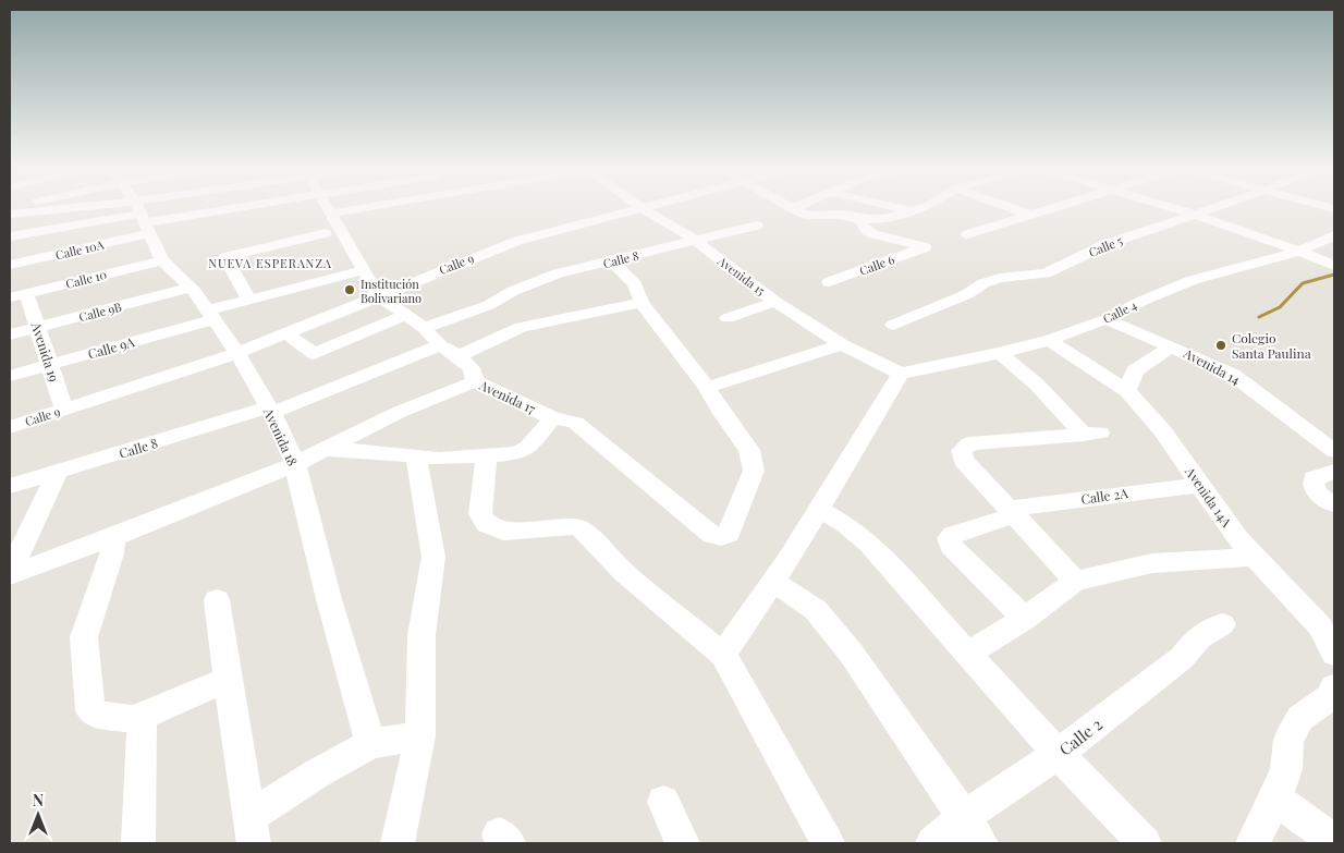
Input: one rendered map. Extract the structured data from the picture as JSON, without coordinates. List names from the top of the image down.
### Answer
{
  "streets": {
    "street": [
      "Calle 5",
      "Calle 10A",
      "Calle 8",
      "Calle 9",
      "Calle 6",
      "Avenida 15",
      "Calle 10",
      "Calle 9B",
      "Calle 4",
      "Calle 9A",
      "Avenida 19",
      "Avenida 14",
      "Avenida 17",
      "Avenida 18",
      "Calle 2A",
      "Avenida 14A",
      "Calle 2"
    ]
  },
  "crossings": [
    ["Calle 10A", "Avenida 18"],
    ["Calle 8", "Avenida 15"],
    ["Calle 8", "Avenida 17"],
    ["Calle 8", "Avenida 18"],
    ["Calle 9", "Avenida 19"],
    ["Calle 9", "Avenida 17"],
    ["Calle 9", "Avenida 18"],
    ["Avenida 15", "Calle 4"],
    ["Calle 10", "Avenida 19"],
    ["Calle 10", "Avenida 18"],
    ["Calle 9B", "Avenida 19"],
    ["Calle 9B", "Avenida 18"],
    ["Calle 4", "Avenida 14"],
    ["Calle 4", "Avenida 14A"],
    ["Calle 9A", "Avenida 19"],
    ["Calle 9A", "Avenida 17"],
    ["Calle 9A", "Avenida 18"],
    ["Calle 2A", "Avenida 14A"]
  ],
  "districts": ["NUEVA ESPERANZA"],
  "places": ["Institución Bolivariano", "Colegio Santa Paulina"],
  "north": "top"
}
